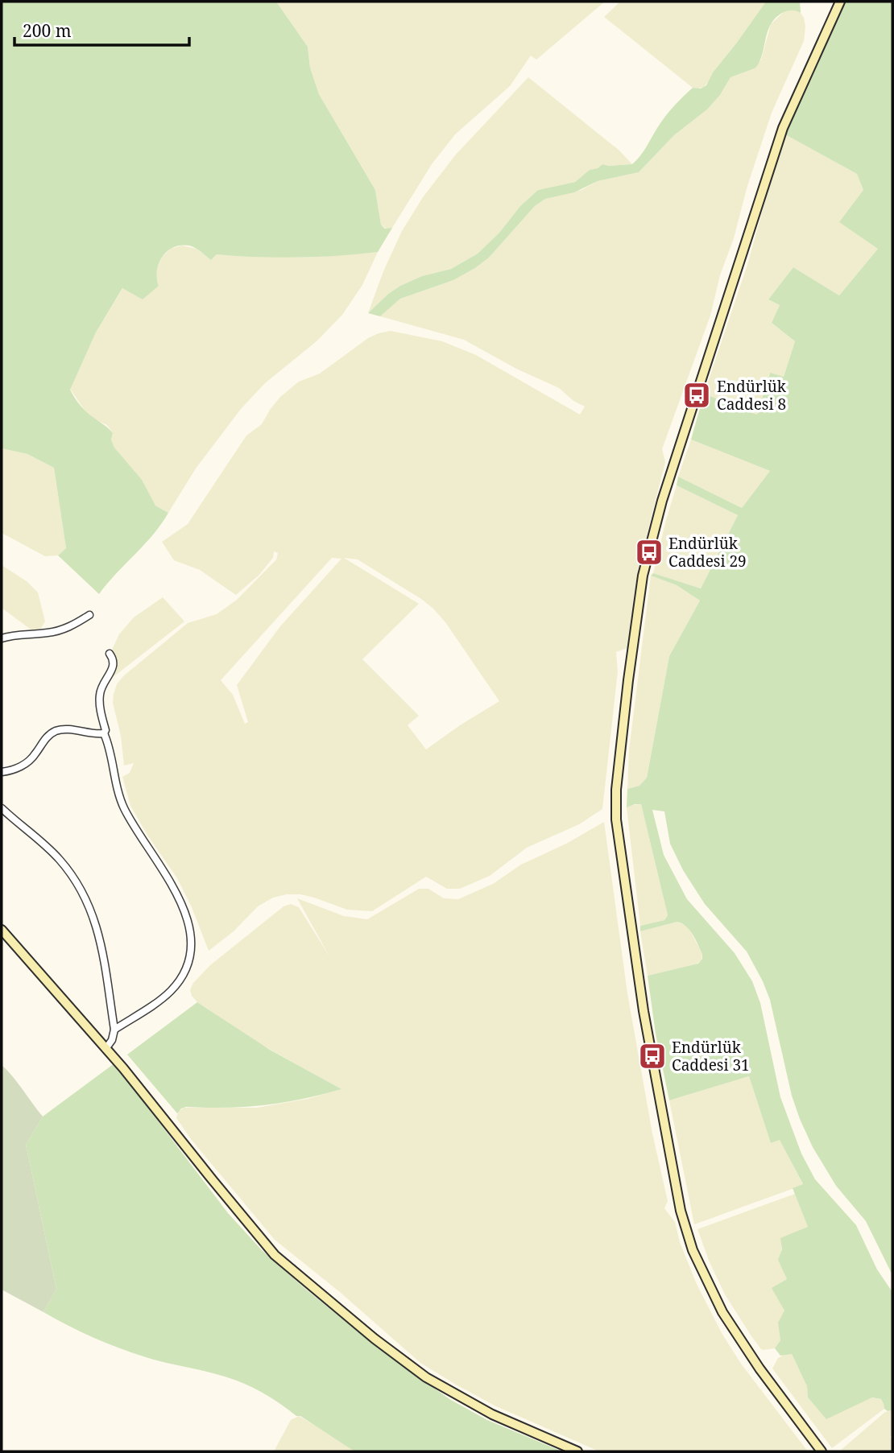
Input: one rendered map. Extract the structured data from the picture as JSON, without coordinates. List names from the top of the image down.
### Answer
{
  "places": {
    "bus stop": ["Endürlük Caddesi 8", "Endürlük Caddesi 29", "Endürlük Caddesi 31"]
  },
  "scale_bar": "200 m"
}
